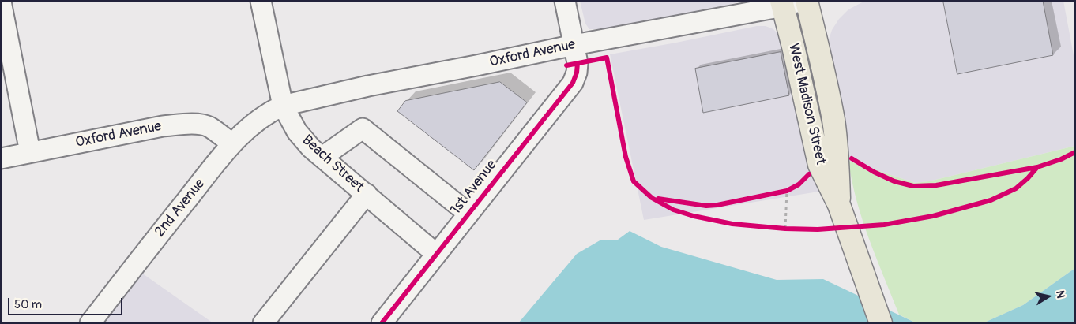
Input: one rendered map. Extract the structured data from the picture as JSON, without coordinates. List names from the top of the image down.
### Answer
{
  "streets": {
    "main road": ["West Madison Street"],
    "street": [
      "Oxford Avenue",
      "Beach Street",
      "1st Avenue",
      "2nd Avenue"
    ]
  },
  "crossings": [
    ["Oxford Avenue", "West Madison Street"],
    ["Oxford Avenue", "Beach Street"],
    ["Oxford Avenue", "1st Avenue"],
    ["Oxford Avenue", "2nd Avenue"],
    ["Beach Street", "1st Avenue"],
    ["Beach Street", "2nd Avenue"]
  ],
  "scale_bar": "50 m",
  "north": "right"
}
